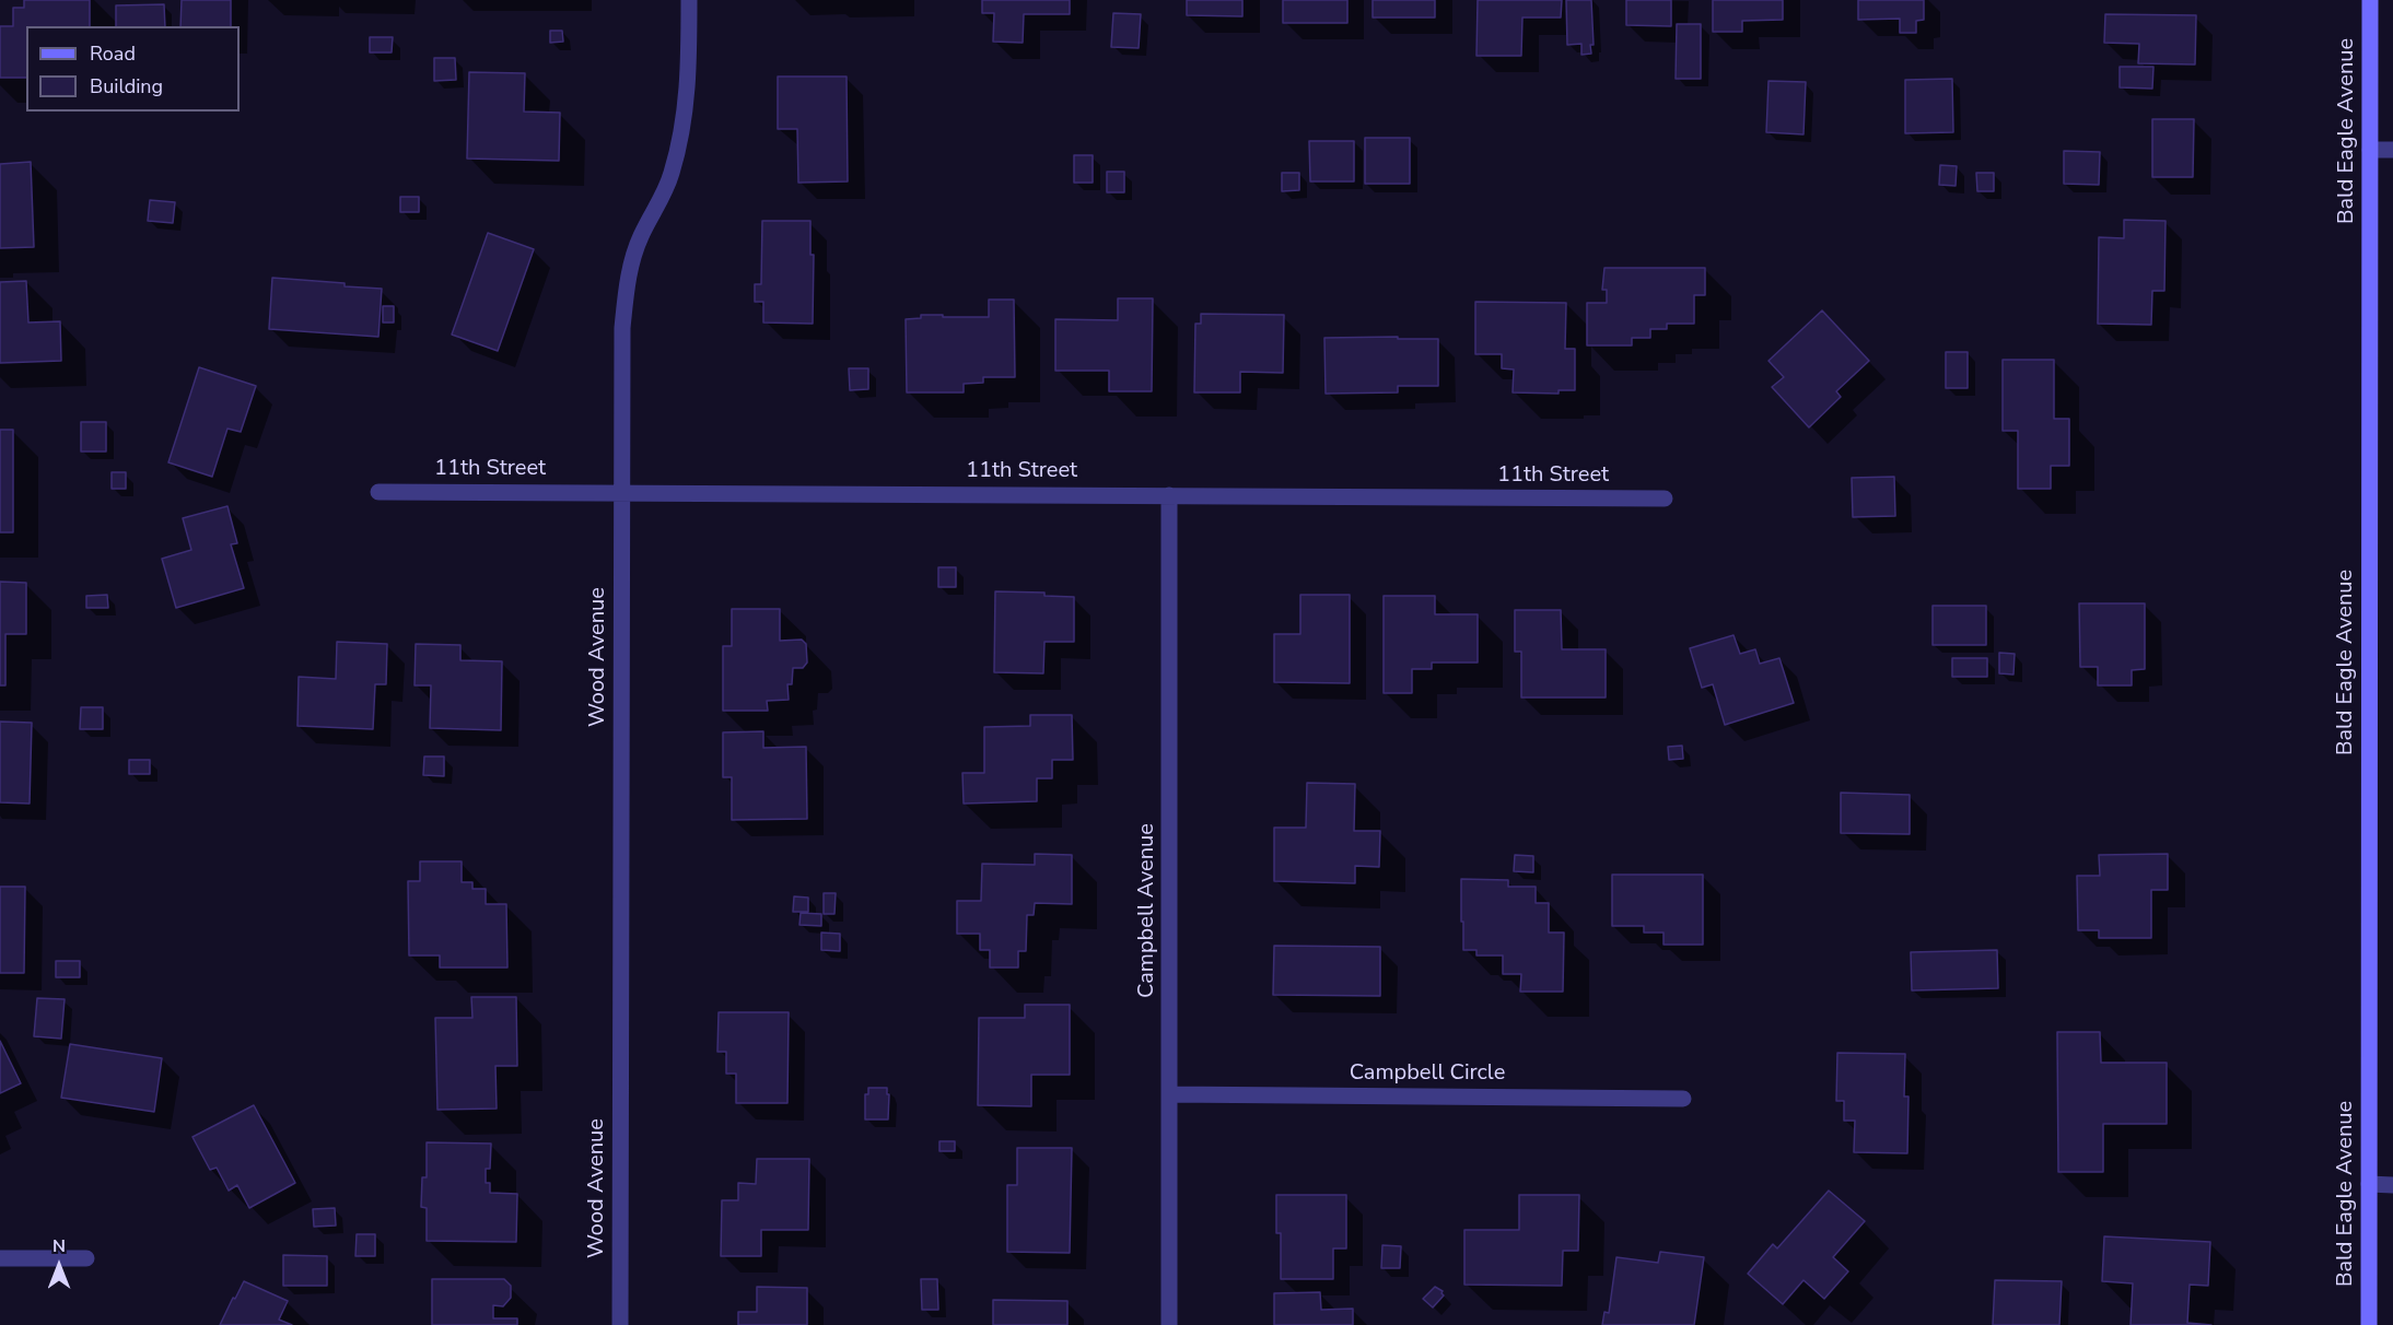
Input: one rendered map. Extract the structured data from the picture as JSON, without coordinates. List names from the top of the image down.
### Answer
{
  "streets": {
    "street": [
      "Bald Eagle Avenue",
      "11th Street",
      "Wood Avenue",
      "Campbell Avenue",
      "Campbell Circle"
    ]
  },
  "crossings": [
    ["11th Street", "Wood Avenue"],
    ["11th Street", "Campbell Avenue"],
    ["Campbell Avenue", "Campbell Circle"]
  ],
  "legend": ["Road", "Building"],
  "north": "top"
}
